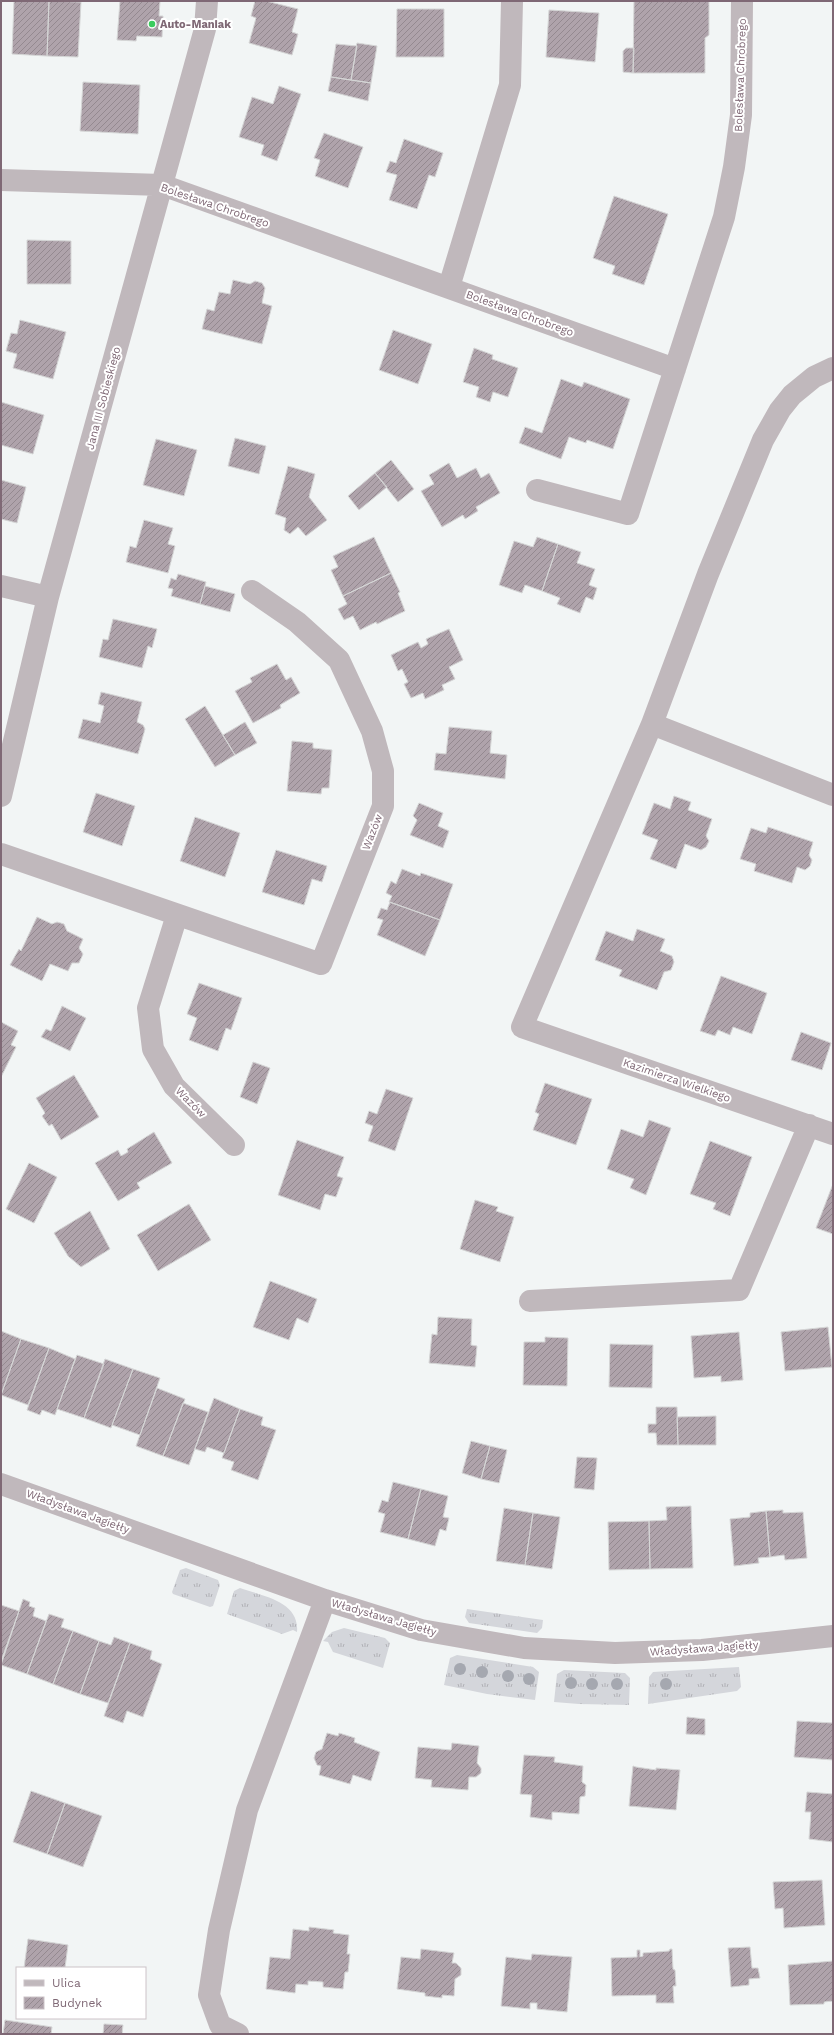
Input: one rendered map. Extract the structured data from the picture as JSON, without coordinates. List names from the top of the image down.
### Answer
{
  "streets": {
    "street": [
      "Bolesława Chrobrego",
      "Jana III Sobieskiego",
      "Wazów",
      "Kazimierza Wielkiego",
      "Władysława Jagiełły"
    ]
  },
  "crossings": [
    ["Bolesława Chrobrego", "Jana III Sobieskiego"]
  ],
  "places": ["Auto-Maniak"],
  "legend": ["Ulica", "Budynek"]
}
